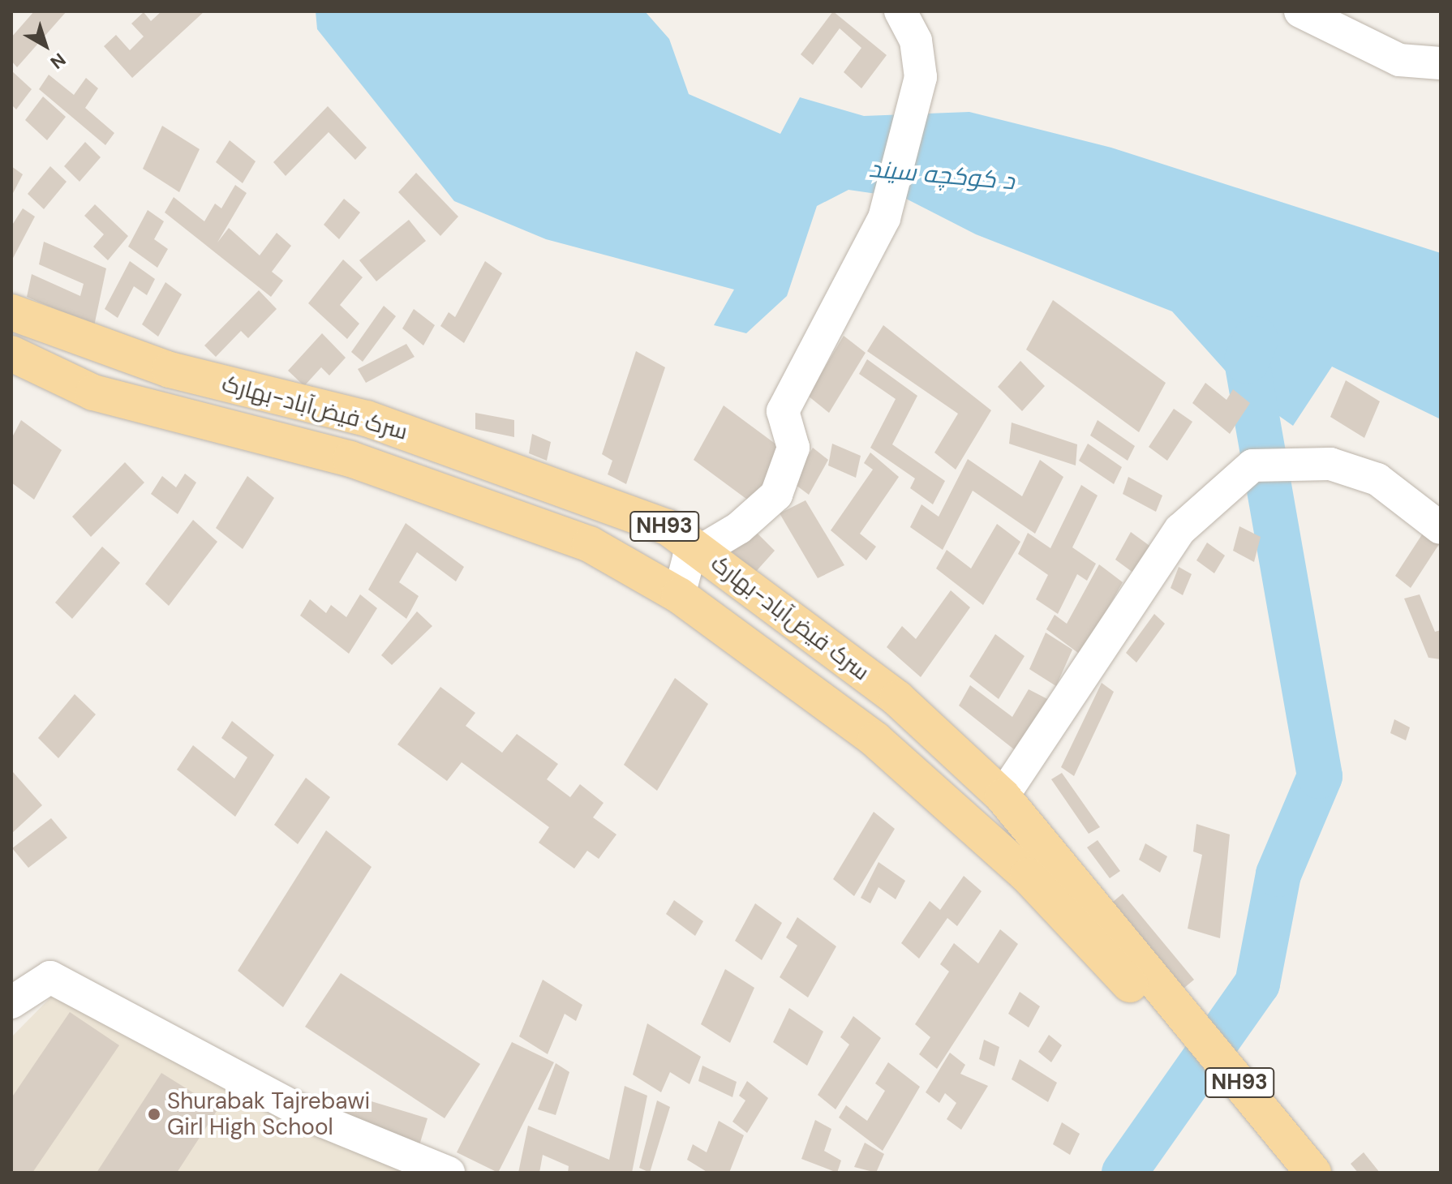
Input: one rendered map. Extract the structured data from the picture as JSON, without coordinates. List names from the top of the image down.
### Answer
{
  "streets": {
    "main road": ["سرک فیض‌آباد-بهارک", "NH93"]
  },
  "water": ["د کوکچه سیند"],
  "places": ["Shurabak Tajrebawi Girl High School"],
  "north": "bottom right"
}
